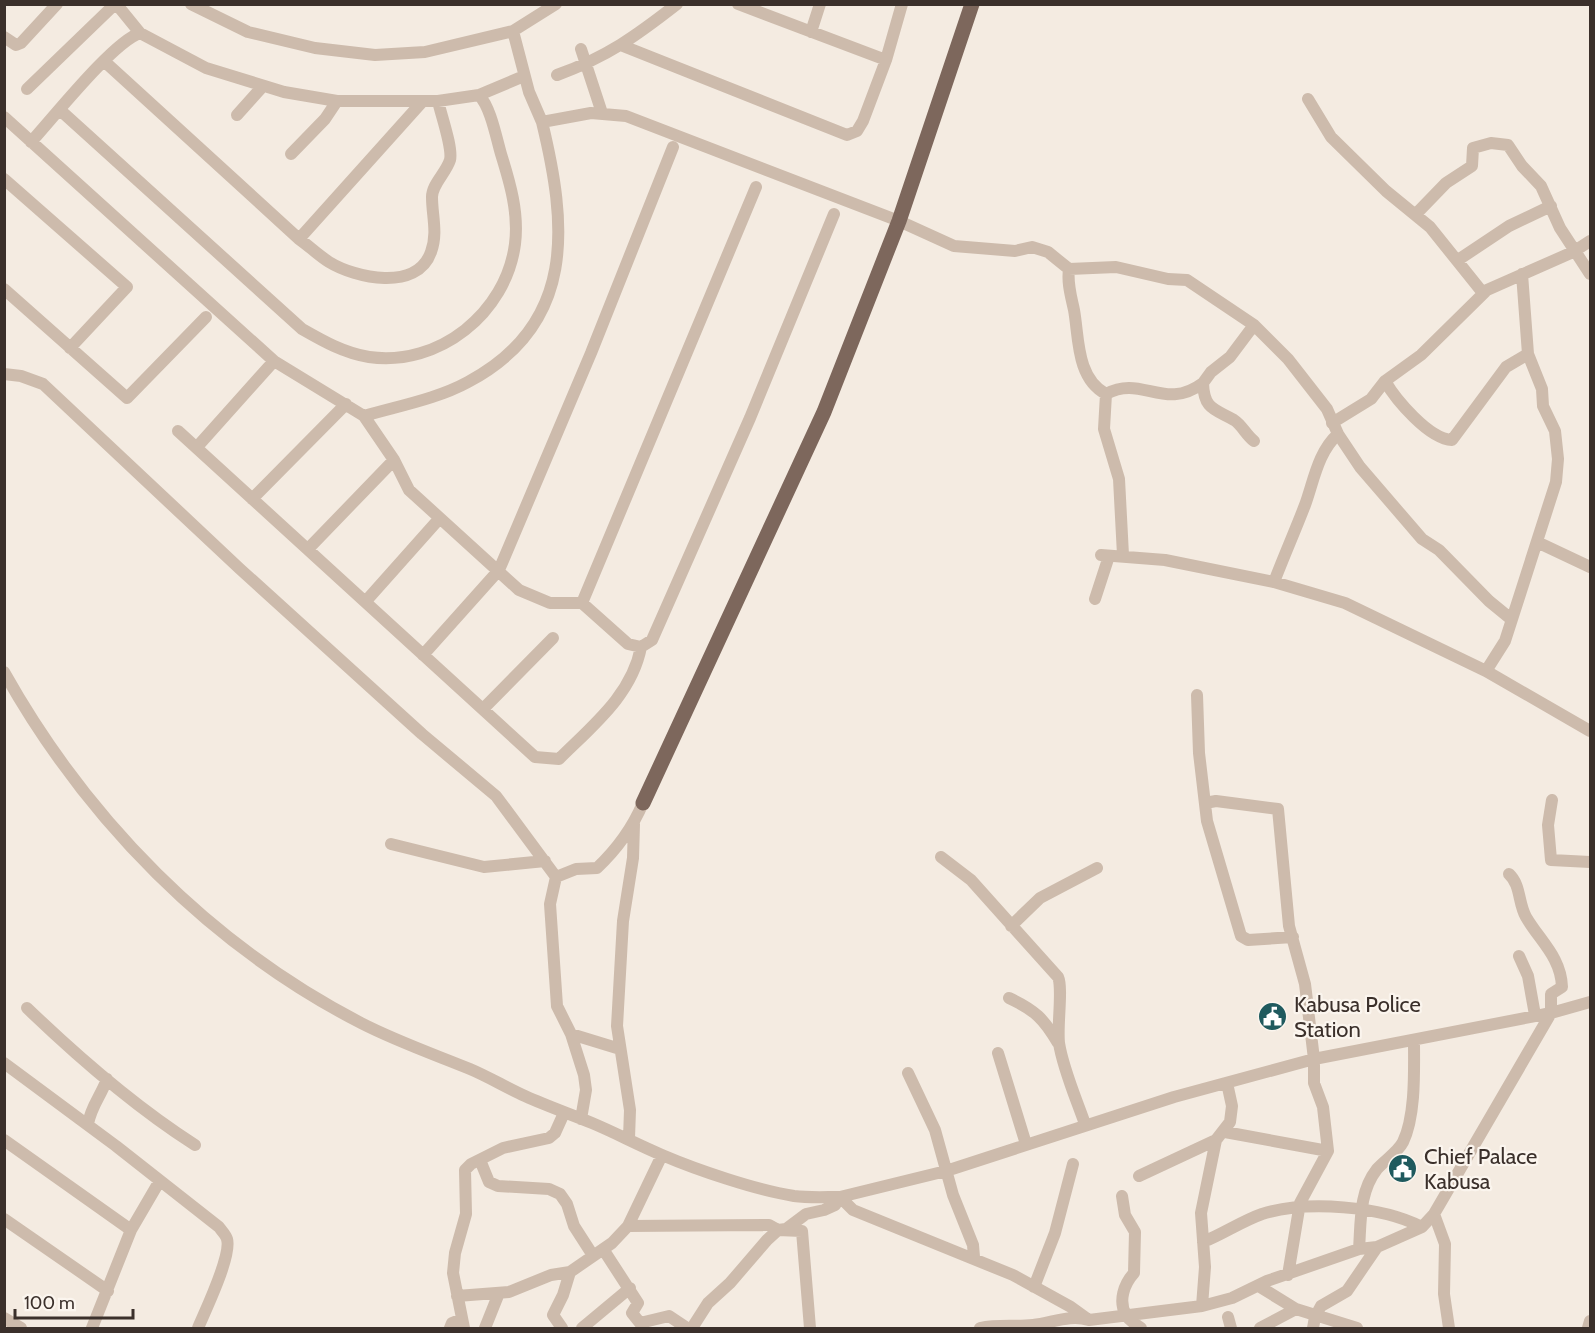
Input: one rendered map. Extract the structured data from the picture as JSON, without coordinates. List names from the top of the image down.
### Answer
{
  "places": {
    "public building": ["Kabusa Police Station", "Chief Palace Kabusa"]
  },
  "scale_bar": "100 m"
}
